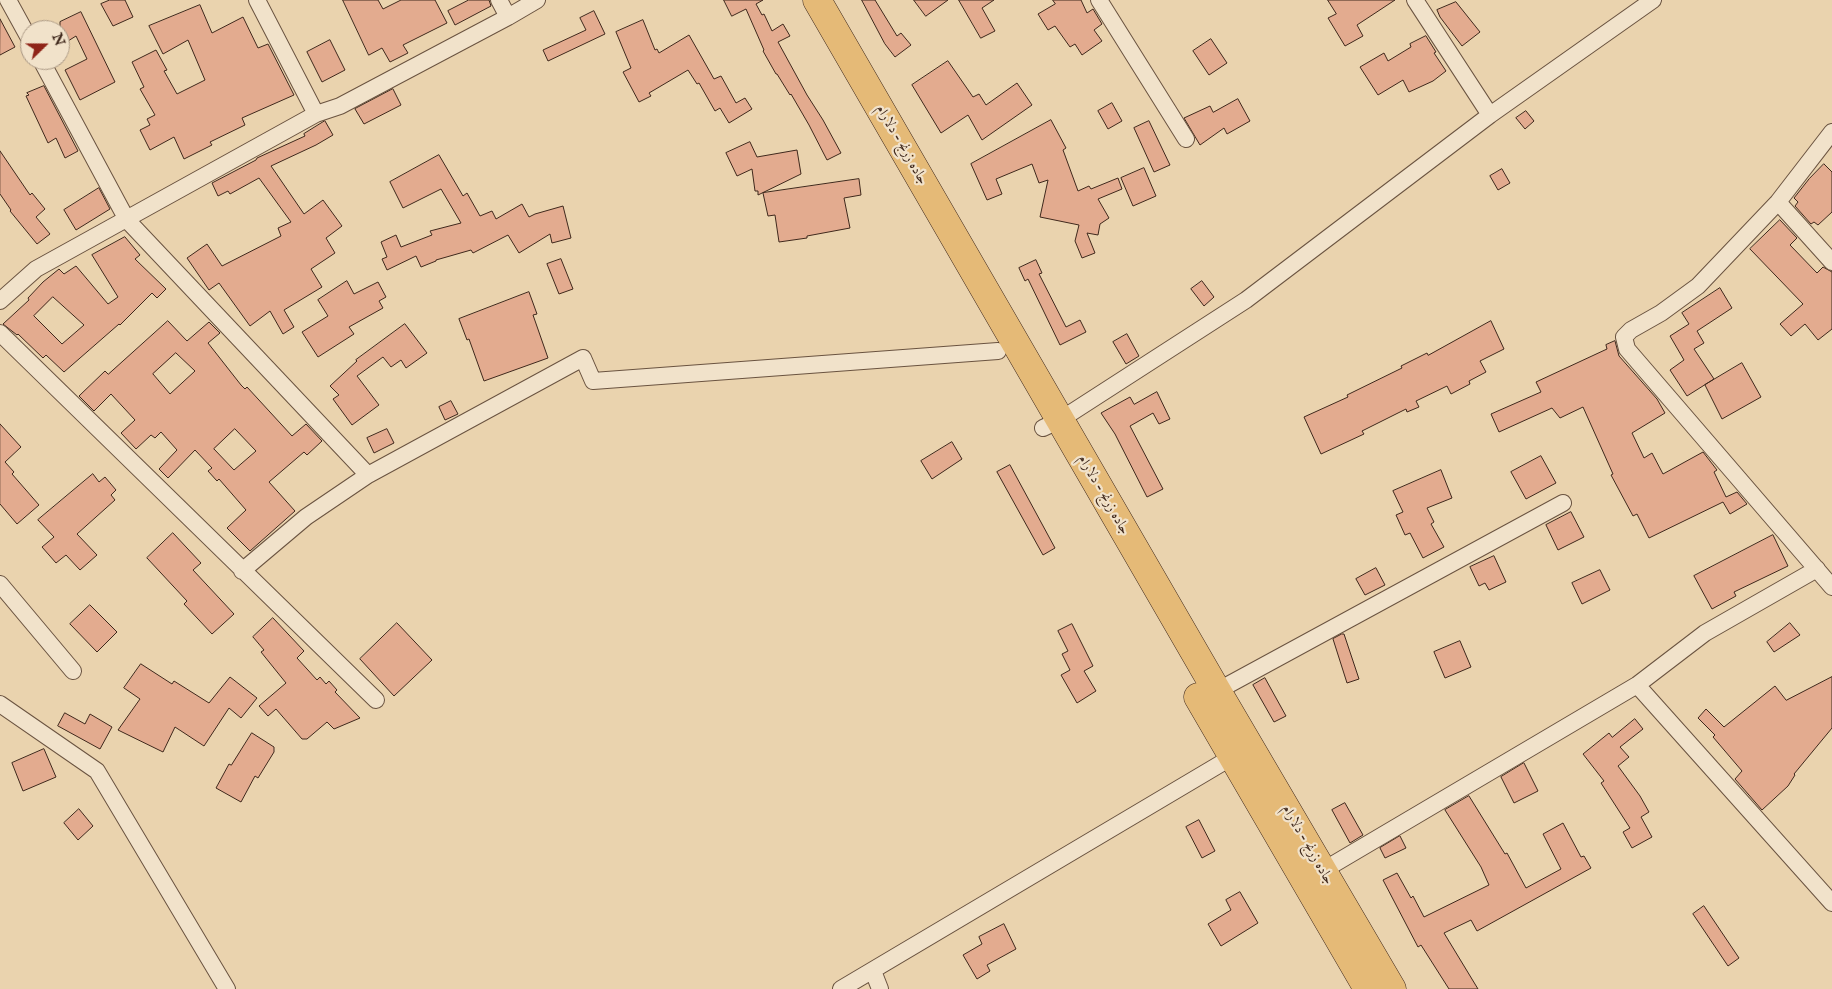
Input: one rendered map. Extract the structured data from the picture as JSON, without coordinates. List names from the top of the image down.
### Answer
{
  "streets": {
    "highway": ["جاده زرنج - دلارام"]
  },
  "north": "right"
}
